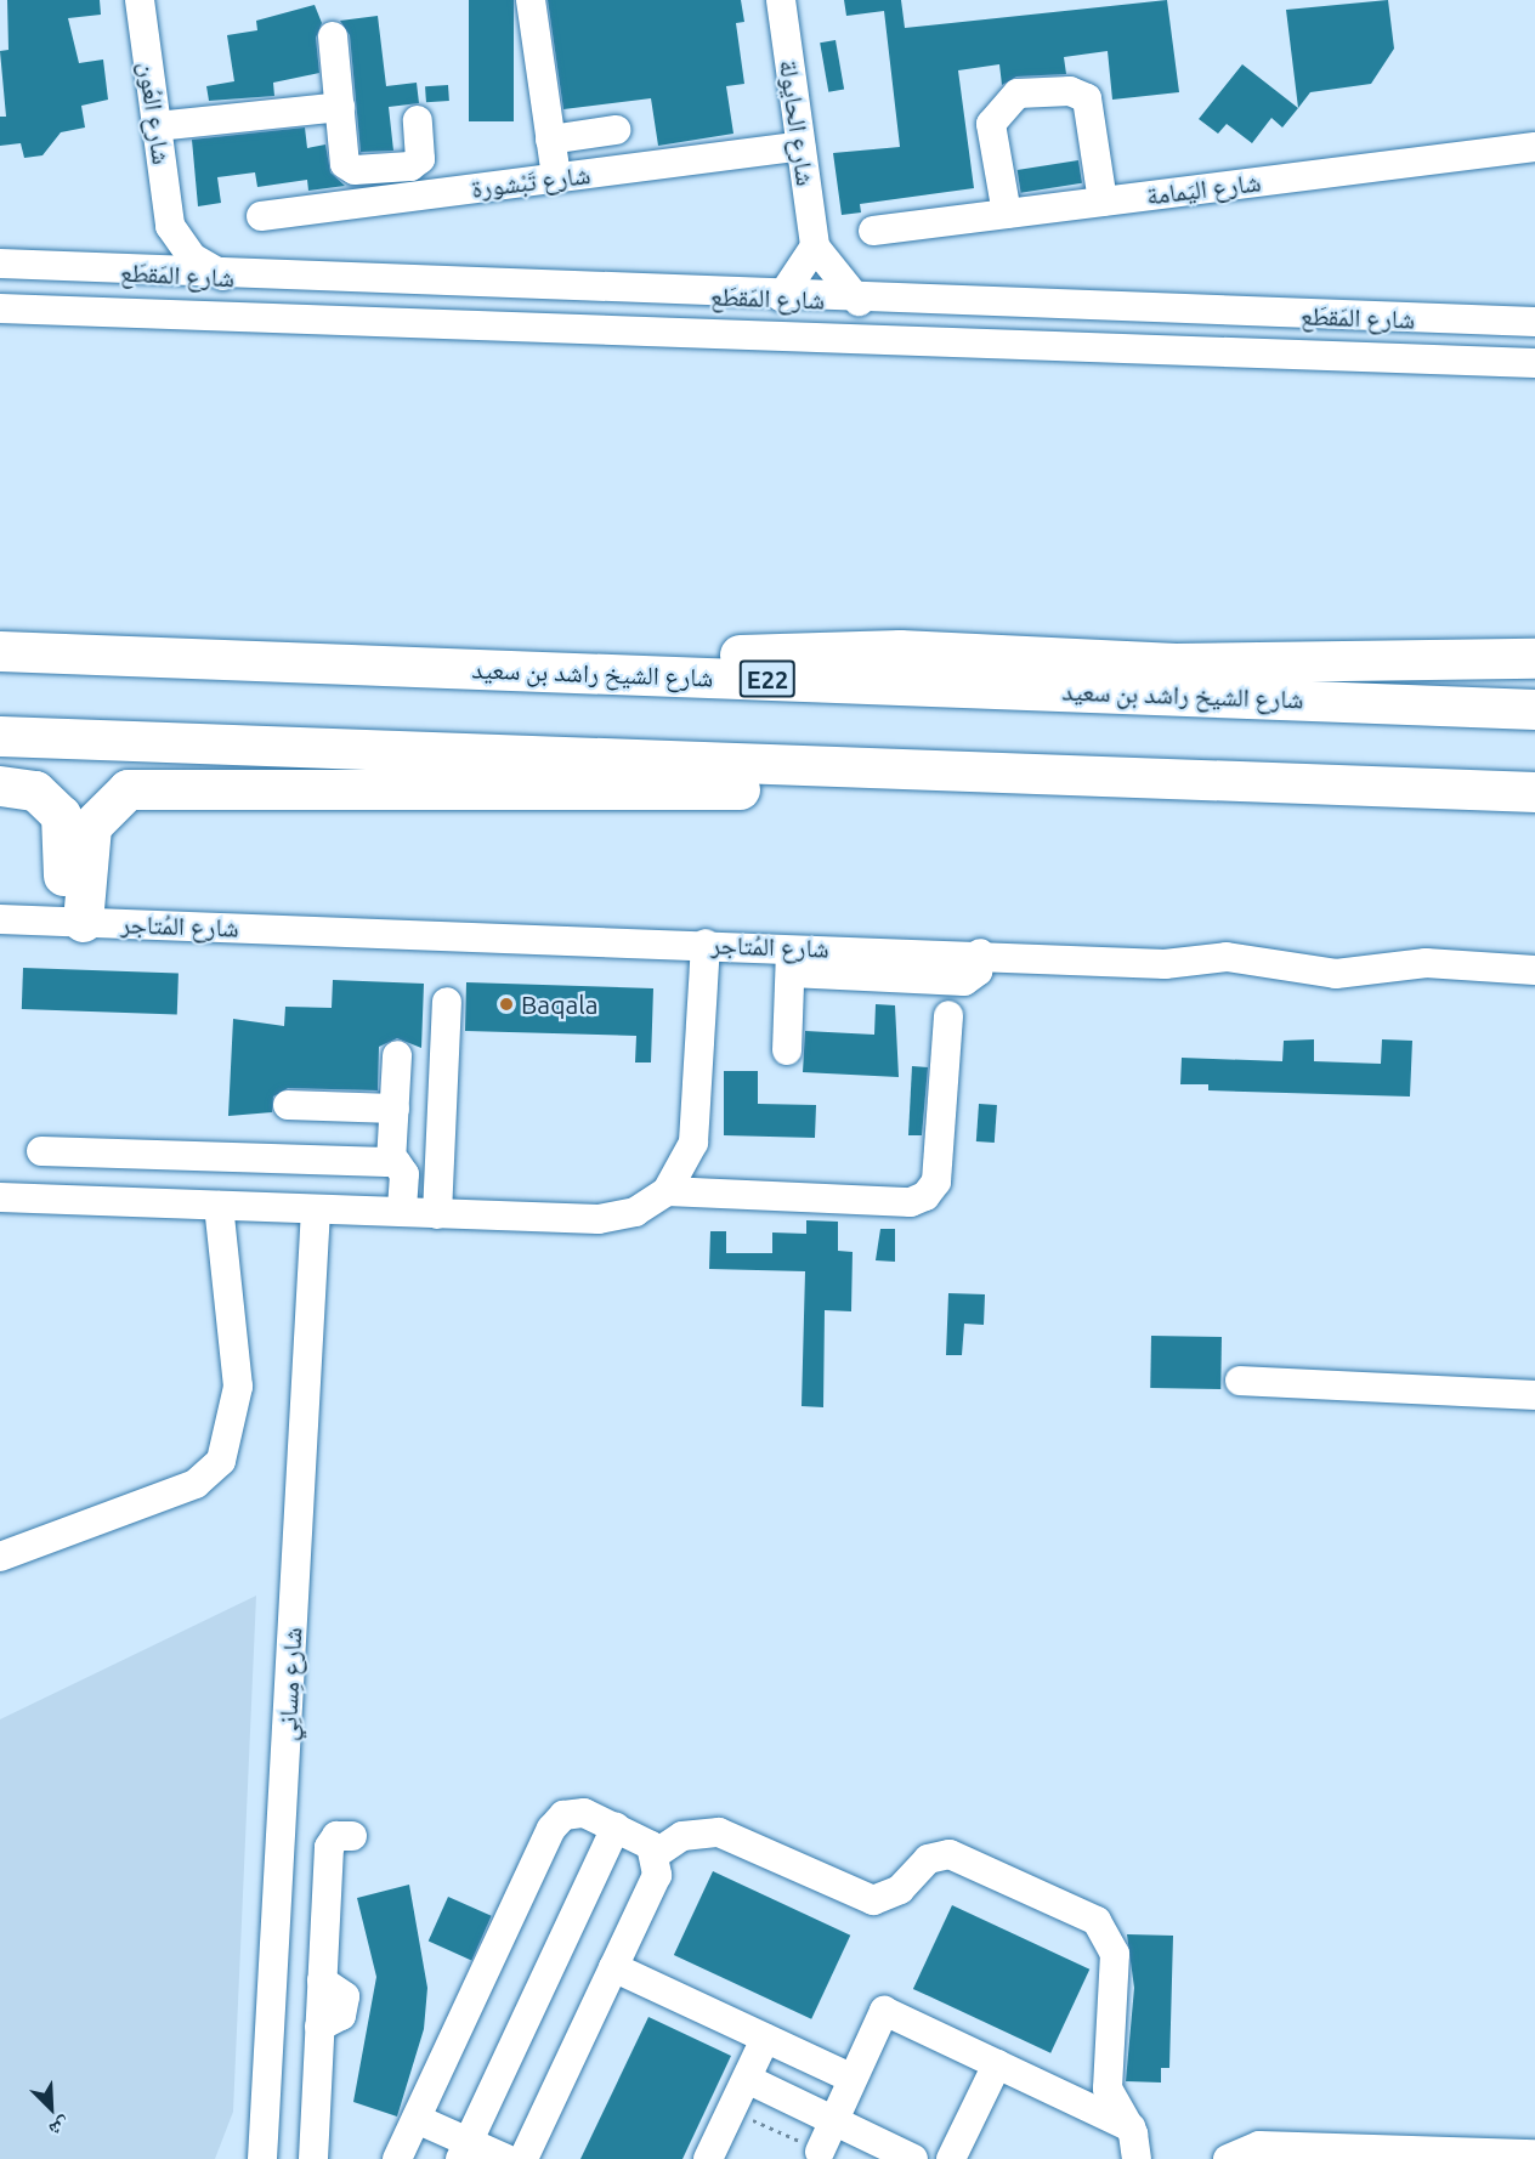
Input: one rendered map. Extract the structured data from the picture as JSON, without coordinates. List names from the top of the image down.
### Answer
{
  "streets": {
    "highway": ["شارع الشيخ راشد بن سعيد", "E22"],
    "street": [
      "شارع العُون",
      "شارع الحايولة",
      "شارع تَبْشورة",
      "شارع اليَمامة",
      "شارع المَقطَع",
      "شارع المُتاجر",
      "شارع مِسانِي"
    ]
  },
  "crossings": [
    ["شارع العُون", "شارع المَقطَع"],
    ["شارع الحايولة", "شارع تَبْشورة"]
  ],
  "places": ["Baqala"],
  "north": "bottom right"
}
